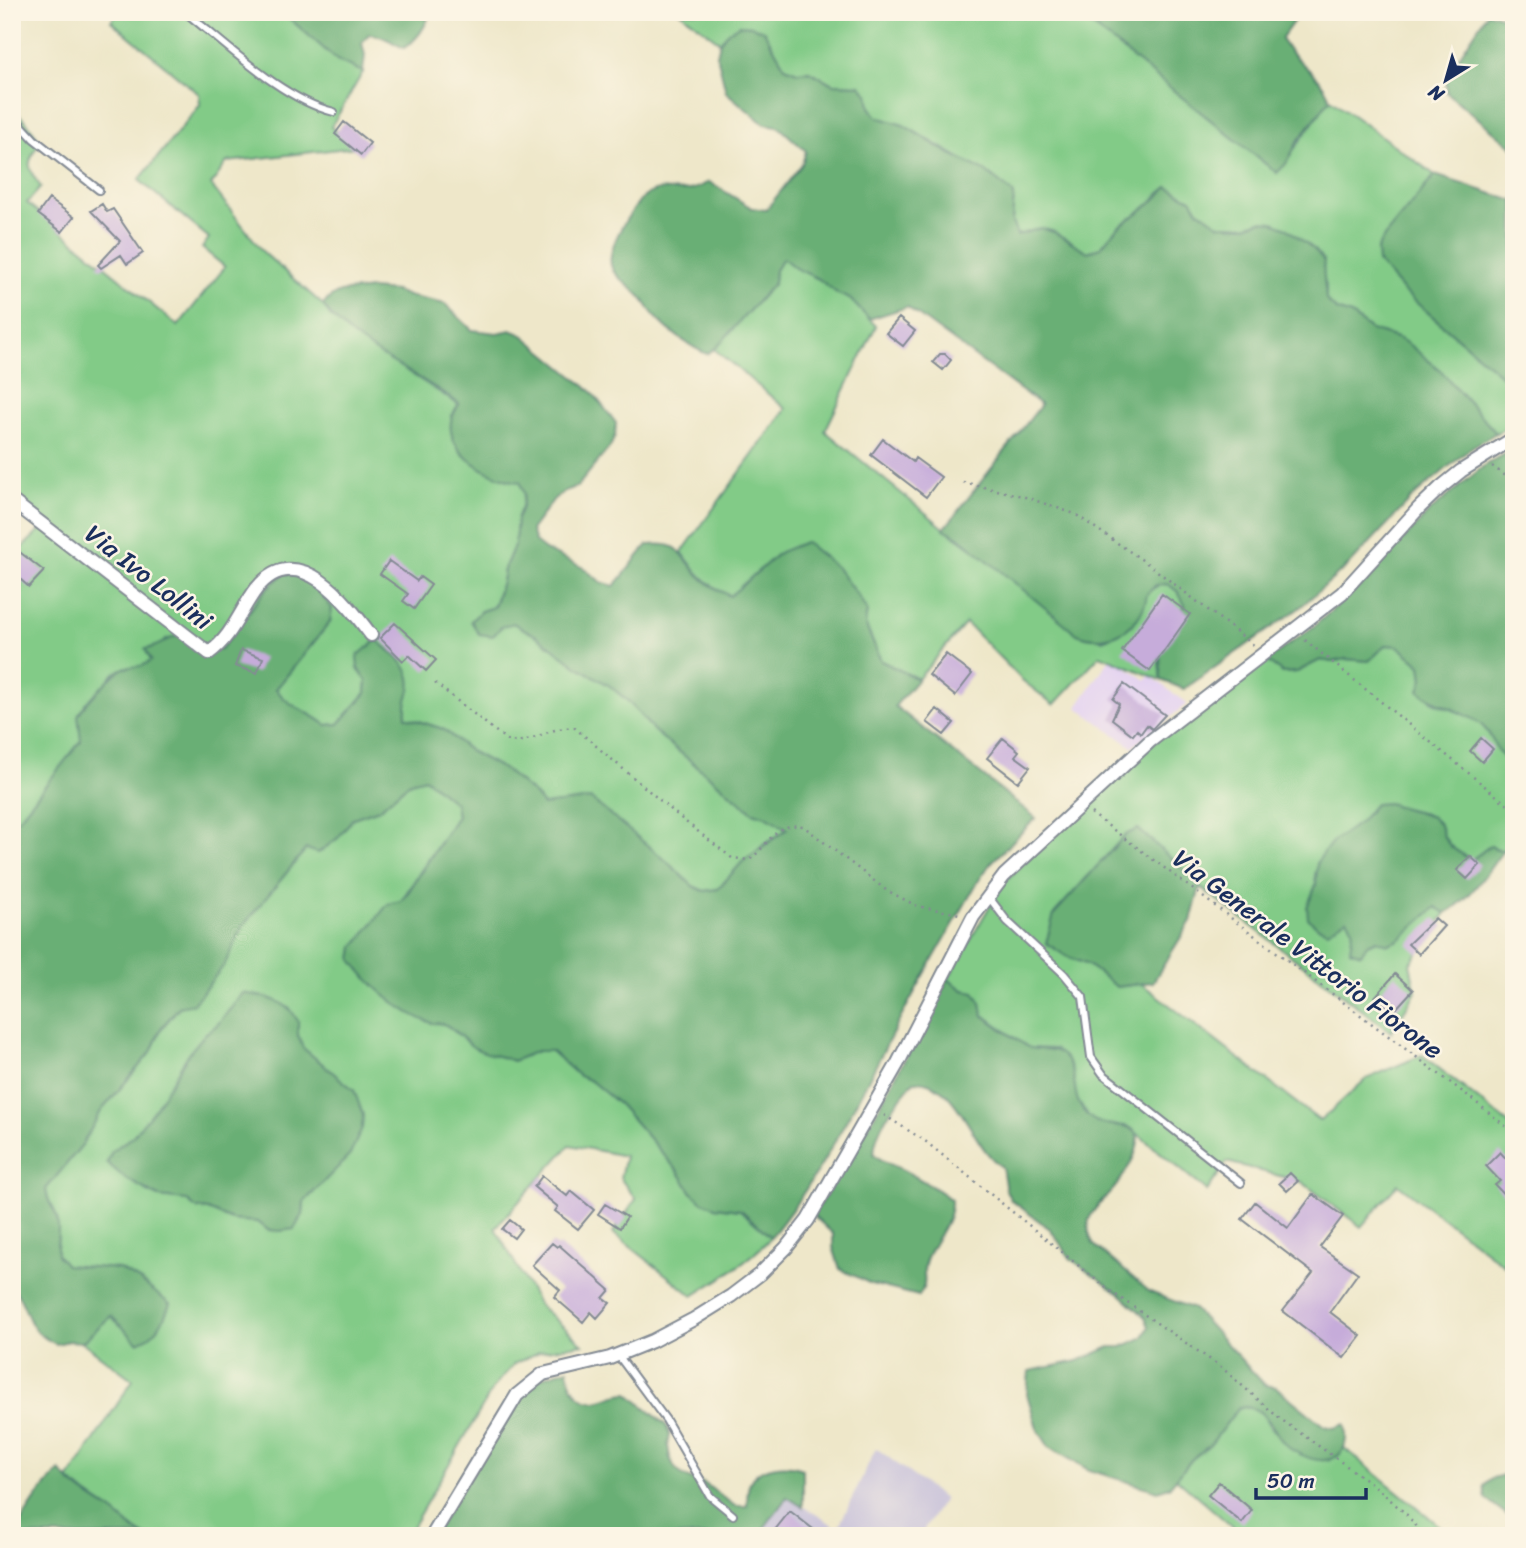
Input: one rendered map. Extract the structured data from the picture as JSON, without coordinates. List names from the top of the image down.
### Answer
{
  "streets": {
    "street": ["Via Ivo Lollini"],
    "path": ["Via Generale Vittorio Fiorone"]
  },
  "scale_bar": "50 m",
  "north": "bottom left"
}
